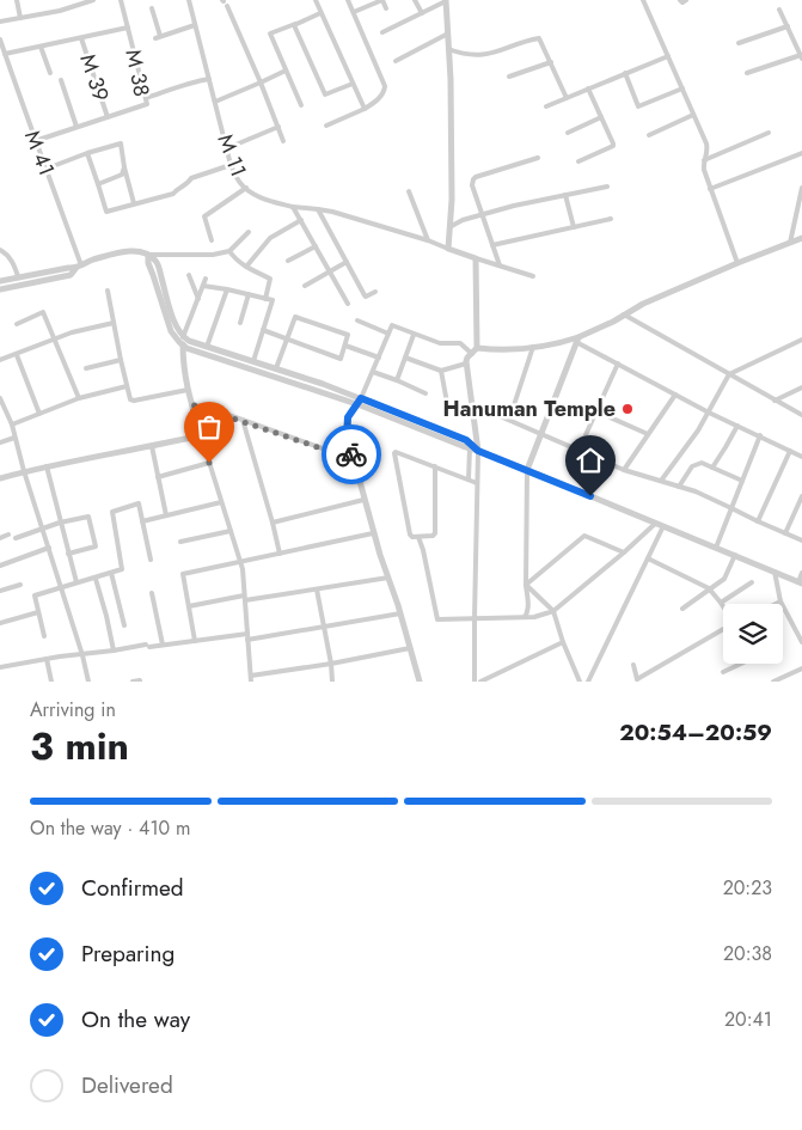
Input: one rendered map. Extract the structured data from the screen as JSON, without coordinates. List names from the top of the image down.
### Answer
{
  "streets": {
    "street": [
      "M 38",
      "M 39",
      "M 41",
      "M 11"
    ]
  },
  "crossings": [
    ["M 38", "M 39"],
    ["M 38", "M 41"]
  ],
  "places": ["Hanuman Temple"],
  "page": {
    "heading": ["3 min", "Arriving in", "20:54–20:59"],
    "bar": "On the way · 410 m",
    "list": [
      ["Confirmed", "20:23"],
      ["Preparing", "20:38"],
      ["On the way", "20:41"],
      "Delivered"
    ]
  }
}
